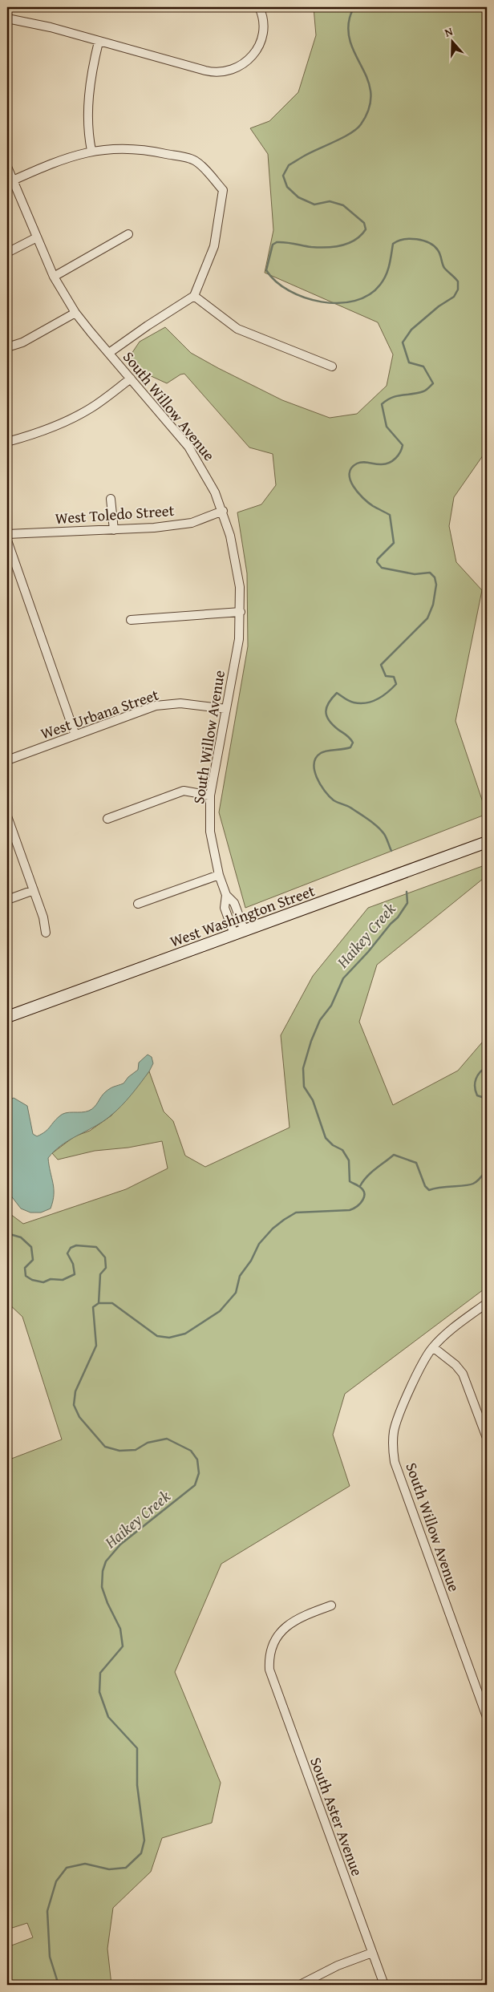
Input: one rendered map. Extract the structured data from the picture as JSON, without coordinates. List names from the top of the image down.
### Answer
{
  "streets": {
    "main road": ["West Washington Street"],
    "street": [
      "South Willow Avenue",
      "West Toledo Street",
      "West Urbana Street",
      "South Aster Avenue"
    ]
  },
  "crossings": [
    ["South Willow Avenue", "West Toledo Street"],
    ["South Willow Avenue", "West Urbana Street"],
    ["South Willow Avenue", "West Washington Street"]
  ],
  "water": ["Haikey Creek"],
  "north": "top"
}
